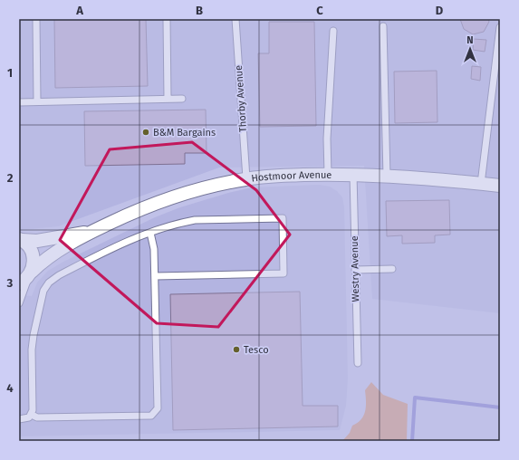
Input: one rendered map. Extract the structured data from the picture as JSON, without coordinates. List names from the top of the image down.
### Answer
{
  "streets": {
    "street": ["Hostmoor Avenue"],
    "lane": ["Thorby Avenue", "Westry Avenue"]
  },
  "crossings": [
    ["Thorby Avenue", "Hostmoor Avenue"],
    ["Hostmoor Avenue", "Westry Avenue"]
  ],
  "places": ["B&M Bargains", "Tesco"],
  "north": "top",
  "grid": {
    "columns": [
      "A",
      "B",
      "C",
      "D"
    ],
    "rows": [
      "1",
      "2",
      "3",
      "4"
    ]
  }
}
